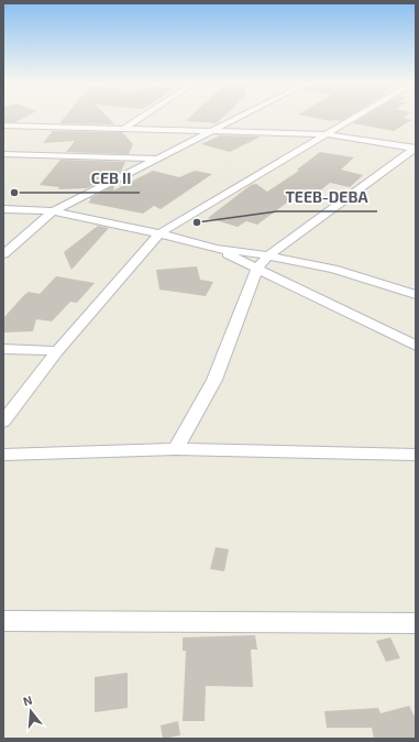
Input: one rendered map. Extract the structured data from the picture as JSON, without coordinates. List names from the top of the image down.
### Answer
{
  "places": ["CEB II", "TEEB-DEBA"],
  "north": "top"
}
